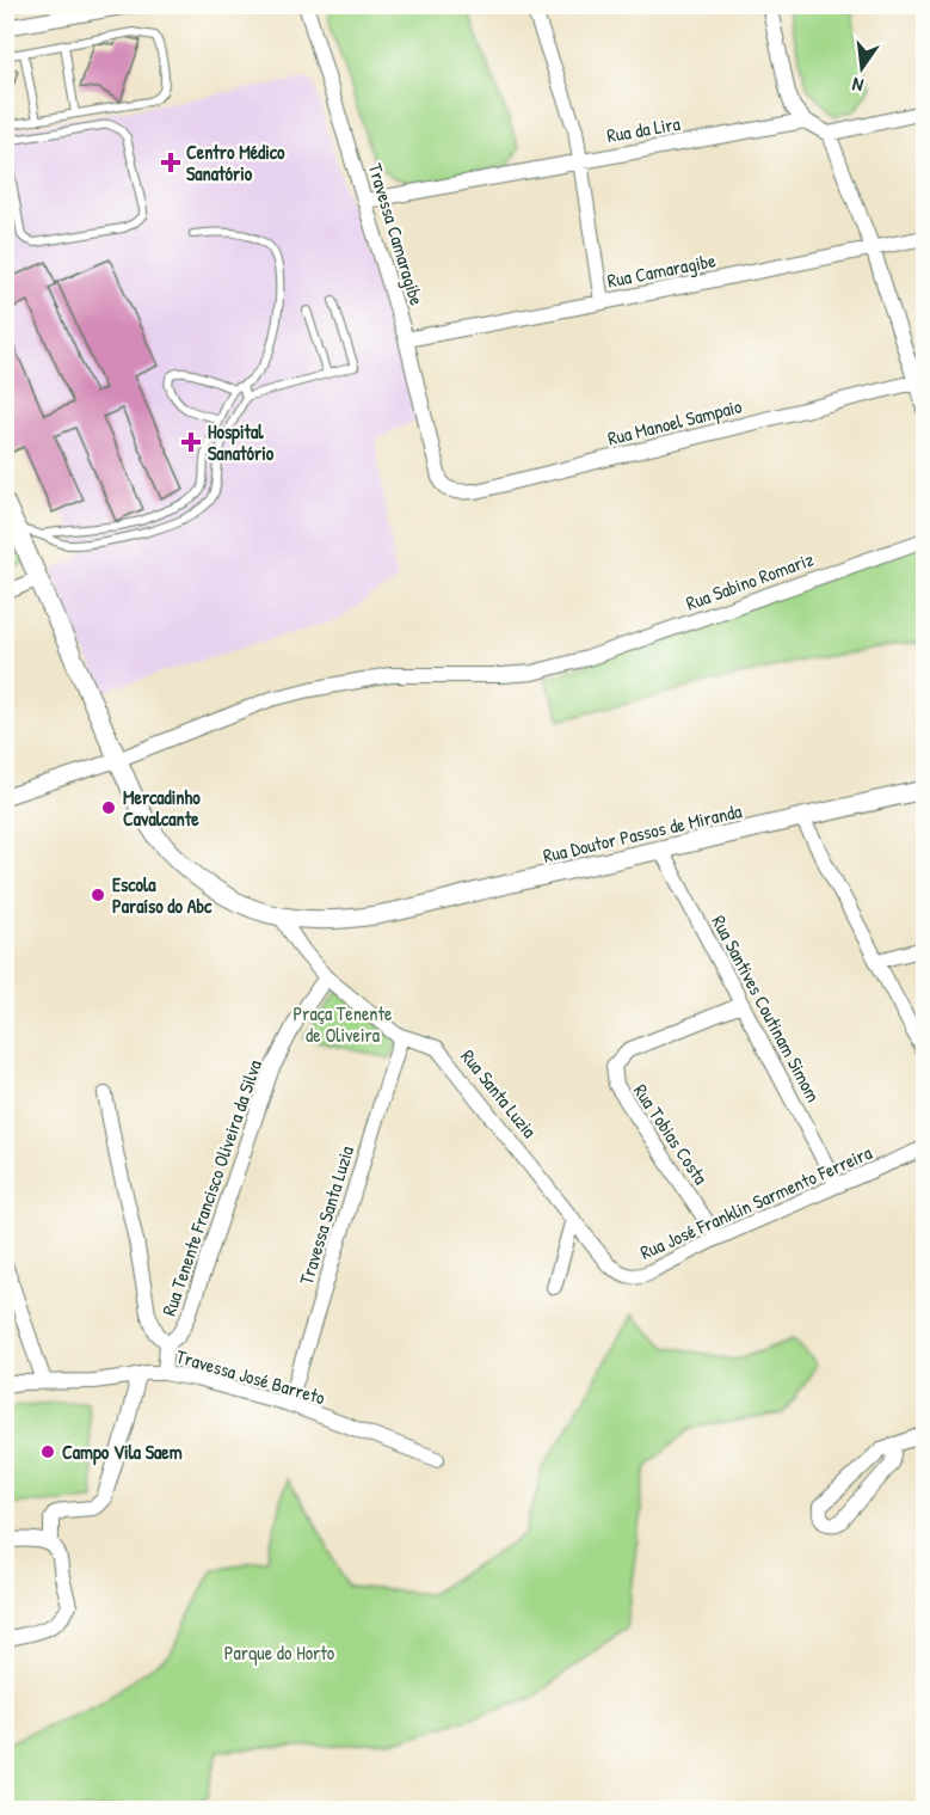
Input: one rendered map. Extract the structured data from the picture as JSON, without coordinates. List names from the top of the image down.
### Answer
{
  "streets": {
    "street": [
      "Rua da Lira",
      "Travessa Camaragibe",
      "Rua Camaragibe",
      "Rua Manoel Sampaio",
      "Rua Sabino Romariz",
      "Rua Doutor Passos de Miranda",
      "Rua Santives Coutinam Simom",
      "Rua Santa Luzia",
      "Rua Tobias Costa",
      "Rua Tenente Francisco Oliveira da Silva",
      "Rua José Franklin Sarmento Ferreira",
      "Travessa Santa Luzia",
      "Travessa José Barreto"
    ]
  },
  "crossings": [
    ["Rua da Lira", "Travessa Camaragibe"],
    ["Travessa Camaragibe", "Rua Camaragibe"],
    ["Travessa Camaragibe", "Rua Manoel Sampaio"],
    ["Rua Sabino Romariz", "Rua Doutor Passos de Miranda"],
    ["Rua Doutor Passos de Miranda", "Rua Santives Coutinam Simom"],
    ["Rua Doutor Passos de Miranda", "Rua Santa Luzia"],
    ["Rua Santives Coutinam Simom", "Rua Tobias Costa"],
    ["Rua Santives Coutinam Simom", "Rua José Franklin Sarmento Ferreira"],
    ["Rua Santa Luzia", "Rua Tenente Francisco Oliveira da Silva"],
    ["Rua Santa Luzia", "Rua José Franklin Sarmento Ferreira"],
    ["Rua Santa Luzia", "Travessa Santa Luzia"],
    ["Rua Tobias Costa", "Rua José Franklin Sarmento Ferreira"],
    ["Rua Tenente Francisco Oliveira da Silva", "Travessa José Barreto"],
    ["Travessa Santa Luzia", "Travessa José Barreto"]
  ],
  "parks": ["Praça Tenente de Oliveira", "Parque do Horto"],
  "places": {
    "health": ["Centro Médico Sanatório", "Hospital Sanatório"],
    "other": ["Mercadinho Cavalcante", "Escola Paraíso do Abc", "Campo Vila Saem"]
  },
  "north": "bottom"
}
